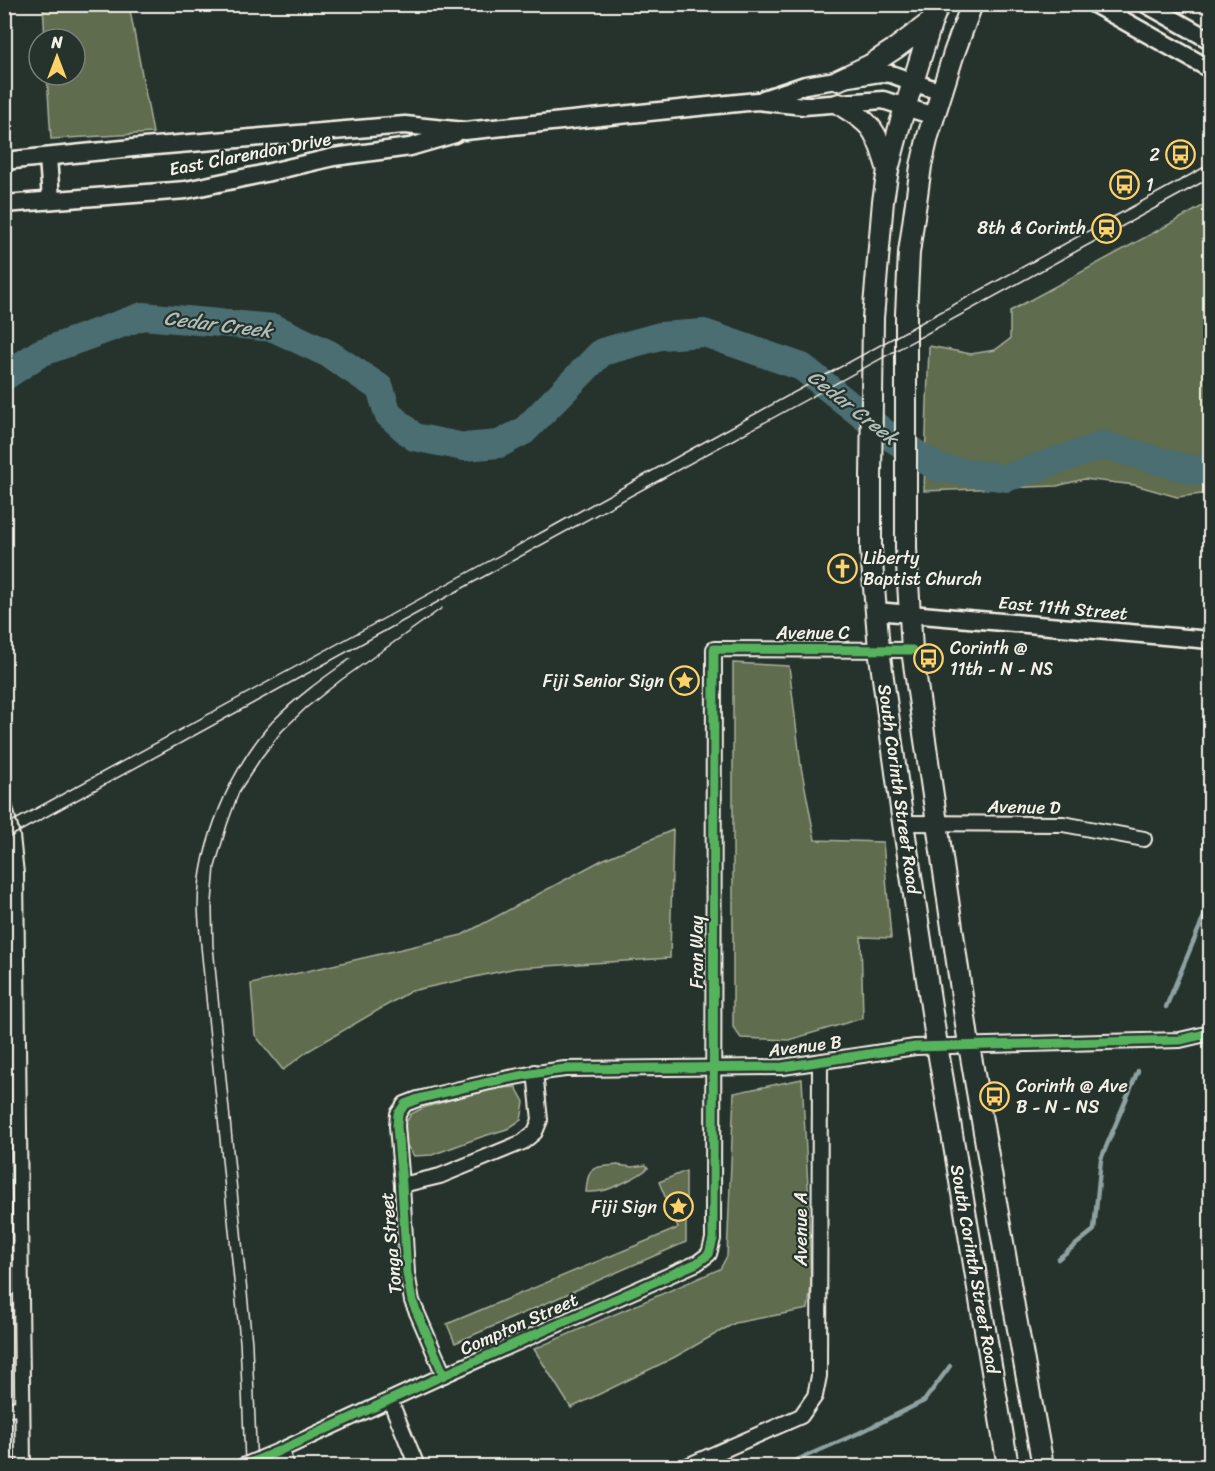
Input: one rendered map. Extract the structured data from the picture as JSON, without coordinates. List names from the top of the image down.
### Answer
{
  "streets": {
    "main road": ["South Corinth Street Road"],
    "street": [
      "East Clarendon Drive",
      "East 11th Street",
      "Avenue C",
      "Avenue D",
      "Fran Way",
      "Avenue B",
      "Avenue A",
      "Tonga Street",
      "Compton Street"
    ]
  },
  "crossings": [
    ["East Clarendon Drive", "South Corinth Street Road"],
    ["East 11th Street", "South Corinth Street Road"],
    ["Avenue C", "South Corinth Street Road"],
    ["Avenue C", "Fran Way"],
    ["South Corinth Street Road", "Avenue D"],
    ["South Corinth Street Road", "Avenue B"],
    ["Fran Way", "Avenue B"],
    ["Fran Way", "Compton Street"],
    ["Avenue B", "Avenue A"],
    ["Avenue B", "Tonga Street"],
    ["Tonga Street", "Compton Street"]
  ],
  "water": ["Cedar Creek"],
  "places": {
    "bus stop": [
      "2",
      "1",
      "Corinth @ 11th - N - NS",
      "Corinth @ Ave B - N - NS"
    ],
    "station": ["8th & Corinth"],
    "church": ["Liberty Baptist Church"],
    "place": ["Fiji Senior Sign", "Fiji Sign"]
  },
  "north": "top"
}
